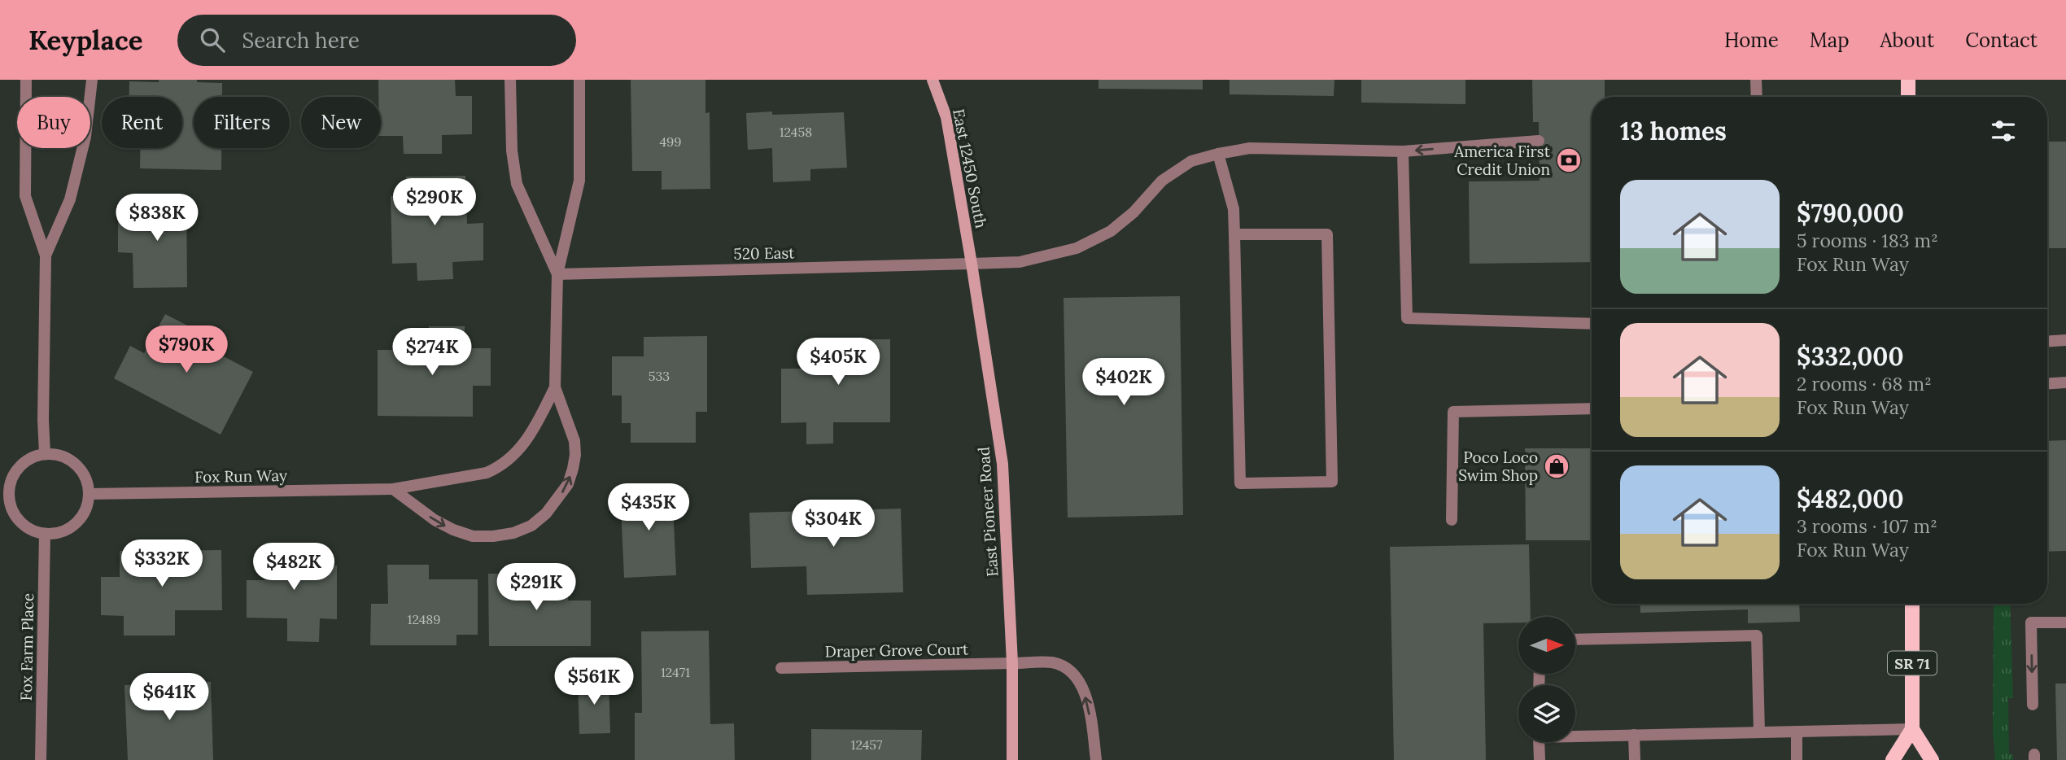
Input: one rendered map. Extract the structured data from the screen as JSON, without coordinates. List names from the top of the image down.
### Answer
{
  "streets": {
    "main road": ["SR 71"],
    "street": [
      "East 12450 South",
      "520 East",
      "Fox Run Way",
      "East Pioneer Road",
      "Fox Farm Place",
      "Draper Grove Court"
    ]
  },
  "crossings": [
    ["East 12450 South", "520 East"],
    ["East 12450 South", "East Pioneer Road"],
    ["520 East", "East Pioneer Road"],
    ["Fox Run Way", "Fox Farm Place"],
    ["East Pioneer Road", "Draper Grove Court"]
  ],
  "places": {
    "bank": ["America First Credit Union"],
    "shop": ["Poco Loco Swim Shop"]
  },
  "house_numbers": [
    "12458",
    "499",
    "533",
    "12489",
    "12471",
    "12457"
  ],
  "north": "right",
  "page": {
    "header": "Keyplace",
    "search": "Search here",
    "nav": [
      "Home",
      "Map",
      "About",
      "Contact"
    ],
    "chip": [
      "Buy",
      "Rent",
      "Filters",
      "New"
    ],
    "heading": "13 homes",
    "list": [
      {
        "name": "$790,000",
        "note": "5 rooms · 183 m² · Fox Run Way"
      },
      {
        "name": "$332,000",
        "note": "2 rooms · 68 m² · Fox Run Way"
      },
      {
        "name": "$482,000",
        "note": "3 rooms · 107 m² · Fox Run Way"
      }
    ],
    "price": [
      "$290K",
      "$838K",
      "$790K",
      "$274K",
      "$405K",
      "$402K",
      "$435K",
      "$304K",
      "$332K",
      "$482K",
      "$291K",
      "$561K",
      "$641K"
    ]
  }
}
